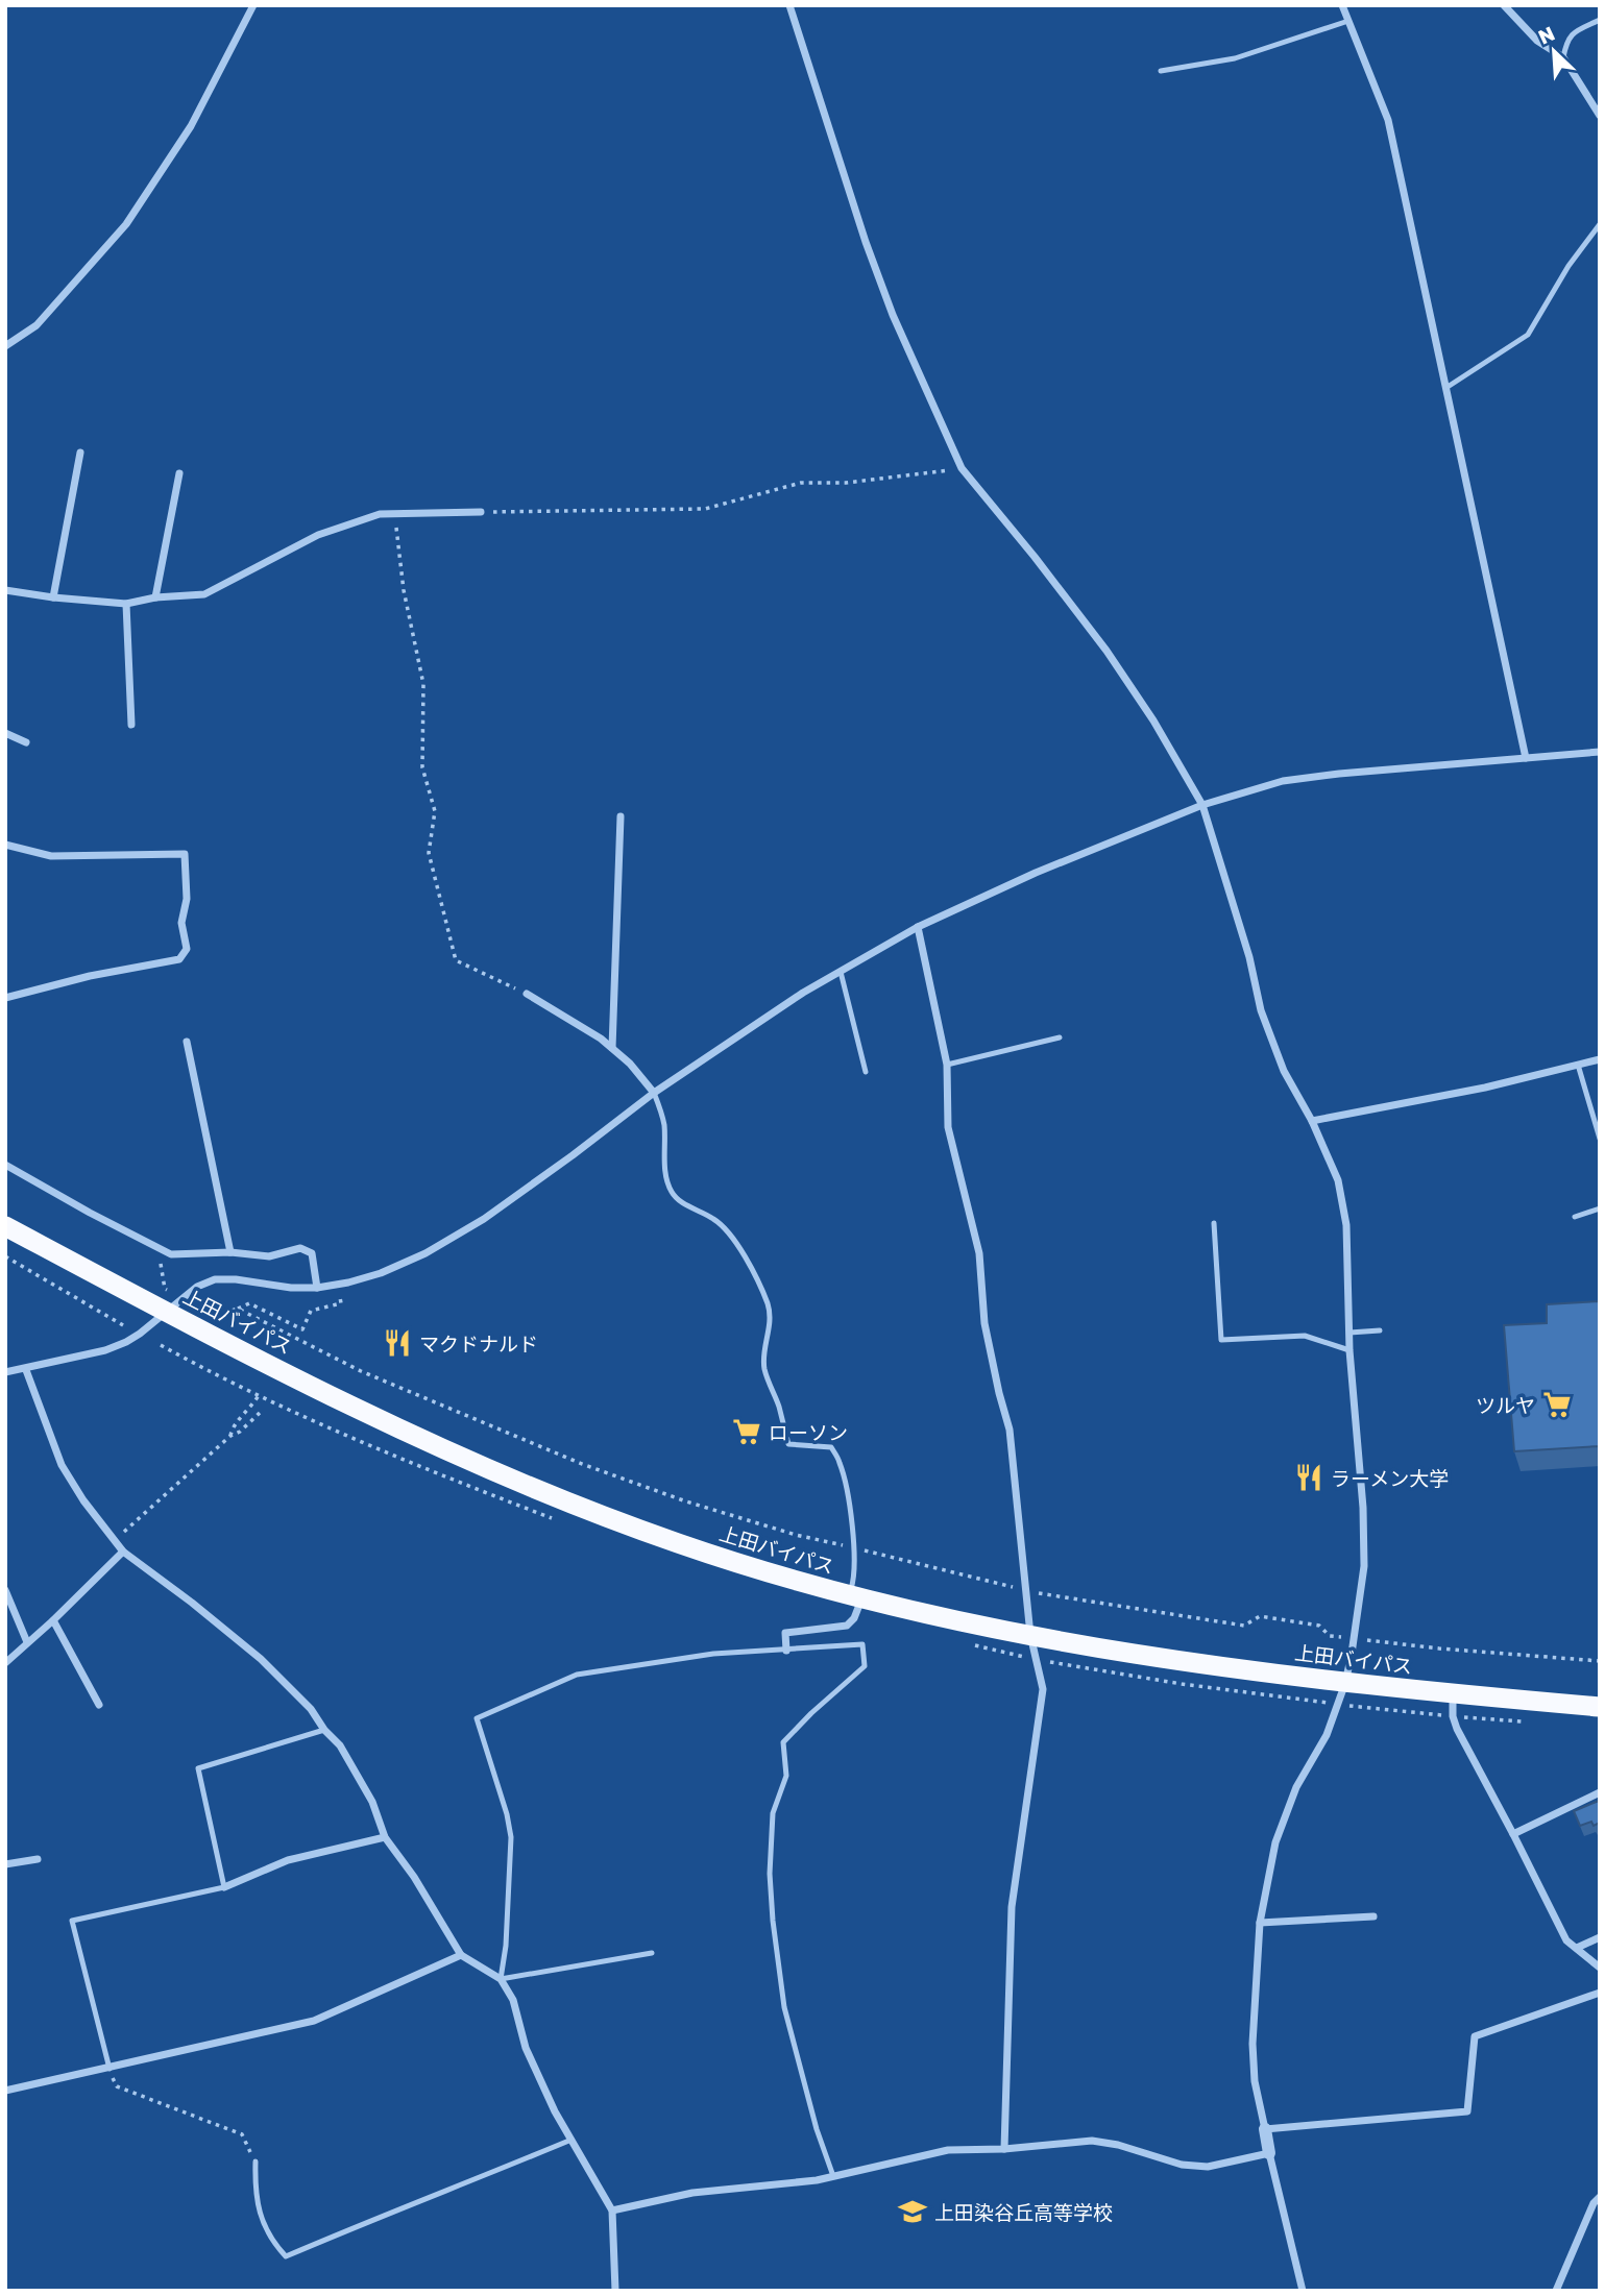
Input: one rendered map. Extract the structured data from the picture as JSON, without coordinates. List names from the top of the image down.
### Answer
{
  "streets": {
    "highway": ["上田バイパス"]
  },
  "places": {
    "restaurant": ["マクドナルド", "ラーメン大学"],
    "supermarket": ["ツルヤ", "ローソン"],
    "school or university": ["上田染谷丘高等学校"]
  },
  "north": "top left"
}
